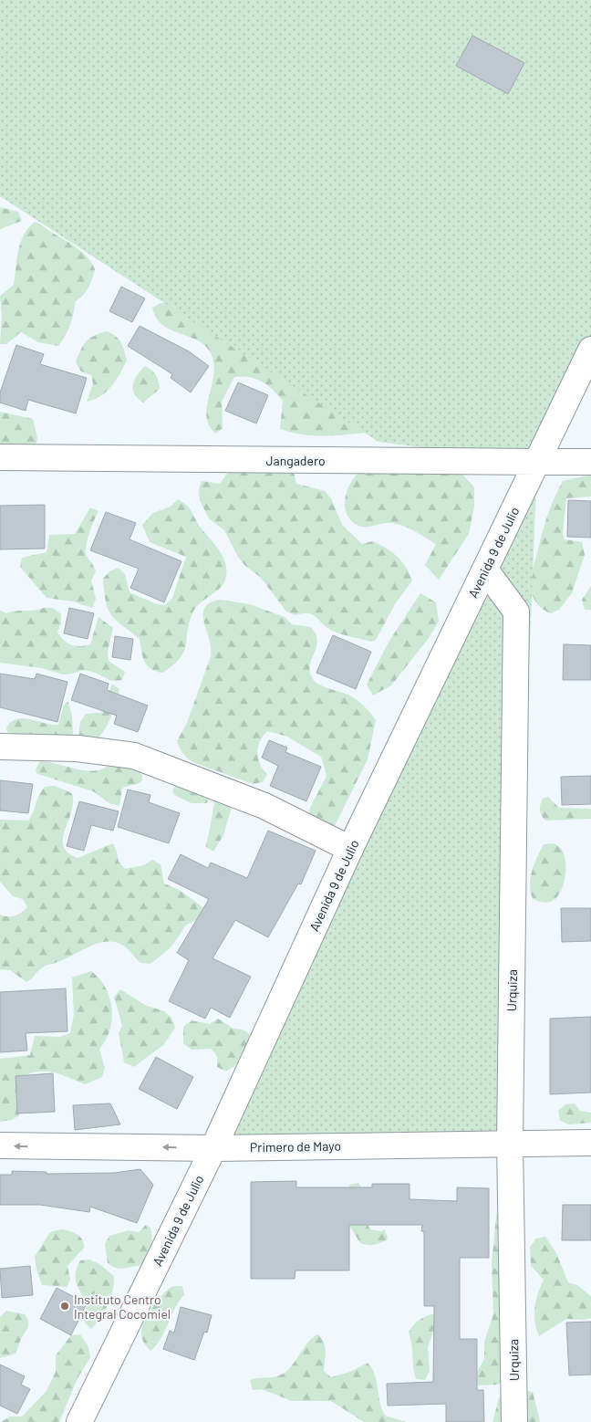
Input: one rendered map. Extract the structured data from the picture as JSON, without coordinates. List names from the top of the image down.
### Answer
{
  "streets": {
    "street": [
      "Jangadero",
      "Avenida 9 de Julio",
      "Urquiza",
      "Primero de Mayo"
    ]
  },
  "crossings": [
    ["Jangadero", "Avenida 9 de Julio"],
    ["Avenida 9 de Julio", "Urquiza"],
    ["Avenida 9 de Julio", "Primero de Mayo"],
    ["Urquiza", "Primero de Mayo"]
  ],
  "one_way": ["Primero de Mayo"],
  "places": ["Instituto Centro Integral Cocomiel"]
}
